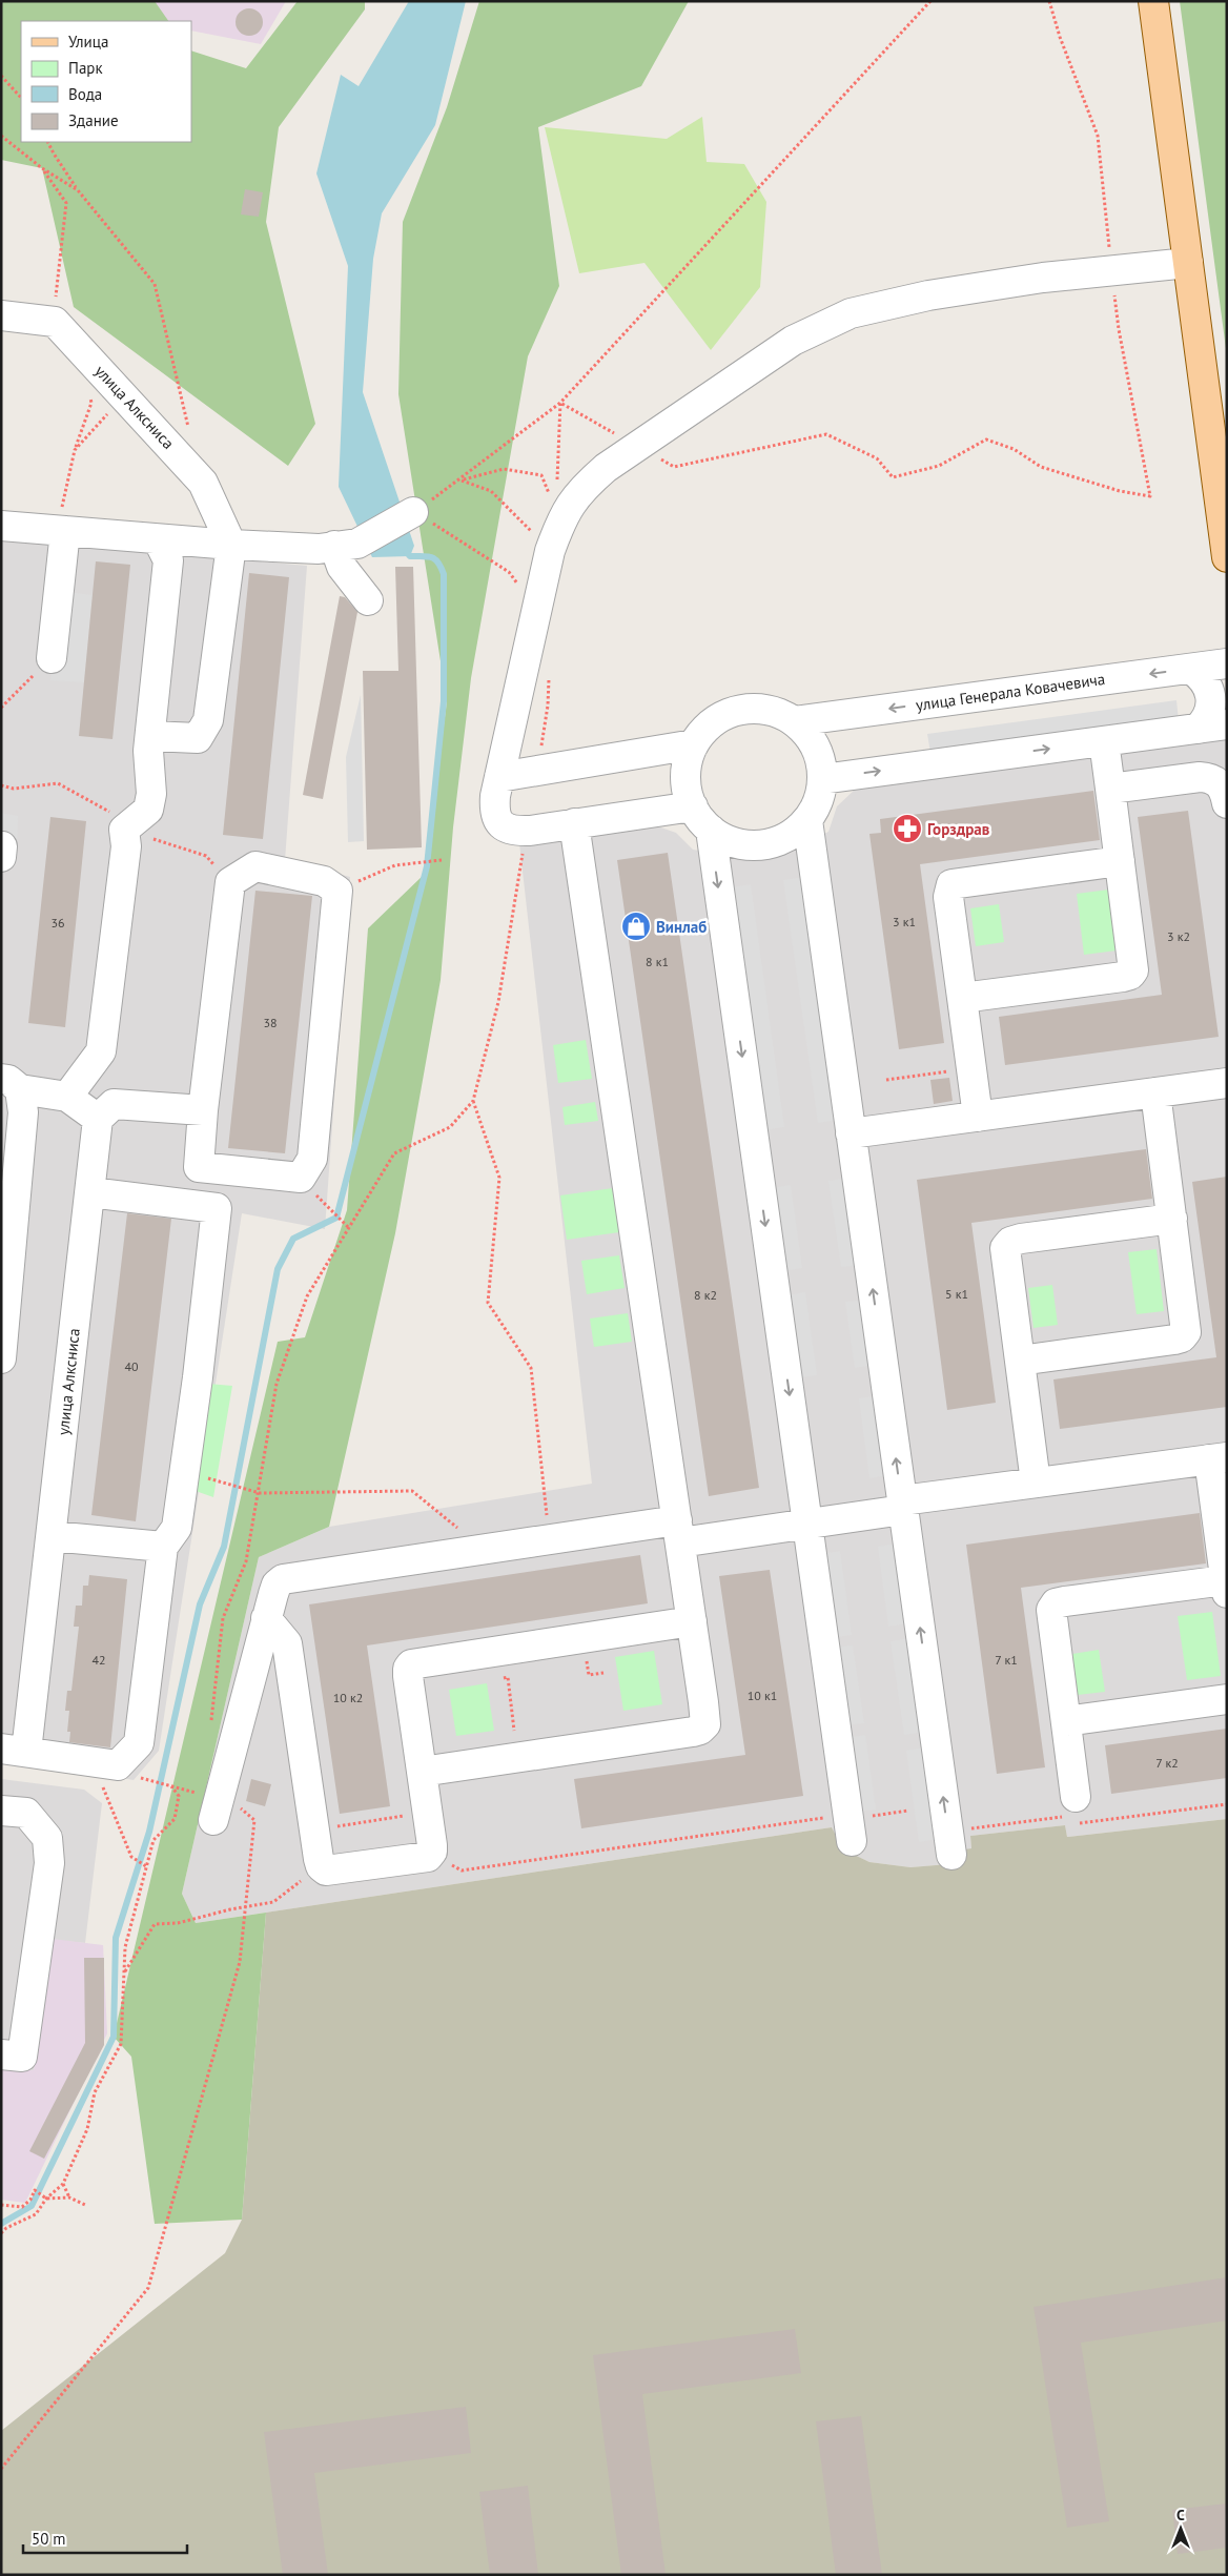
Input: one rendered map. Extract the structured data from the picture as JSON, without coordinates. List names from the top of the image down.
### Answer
{
  "streets": {
    "street": ["улица Алксниса", "улица Генерала Ковачевича"]
  },
  "places": {
    "pharmacy": ["Горздрав"],
    "shop": ["Винлаб"]
  },
  "house_numbers": [
    "3 к1",
    "36",
    "3 к2",
    "8 к1",
    "38",
    "5 к1",
    "8 к2",
    "40",
    "42",
    "7 к1",
    "10 к1",
    "10 к2",
    "7 к2"
  ],
  "legend": [
    "Улица",
    "Парк",
    "Вода",
    "Здание"
  ],
  "scale_bar": "50 m",
  "north": "top"
}
